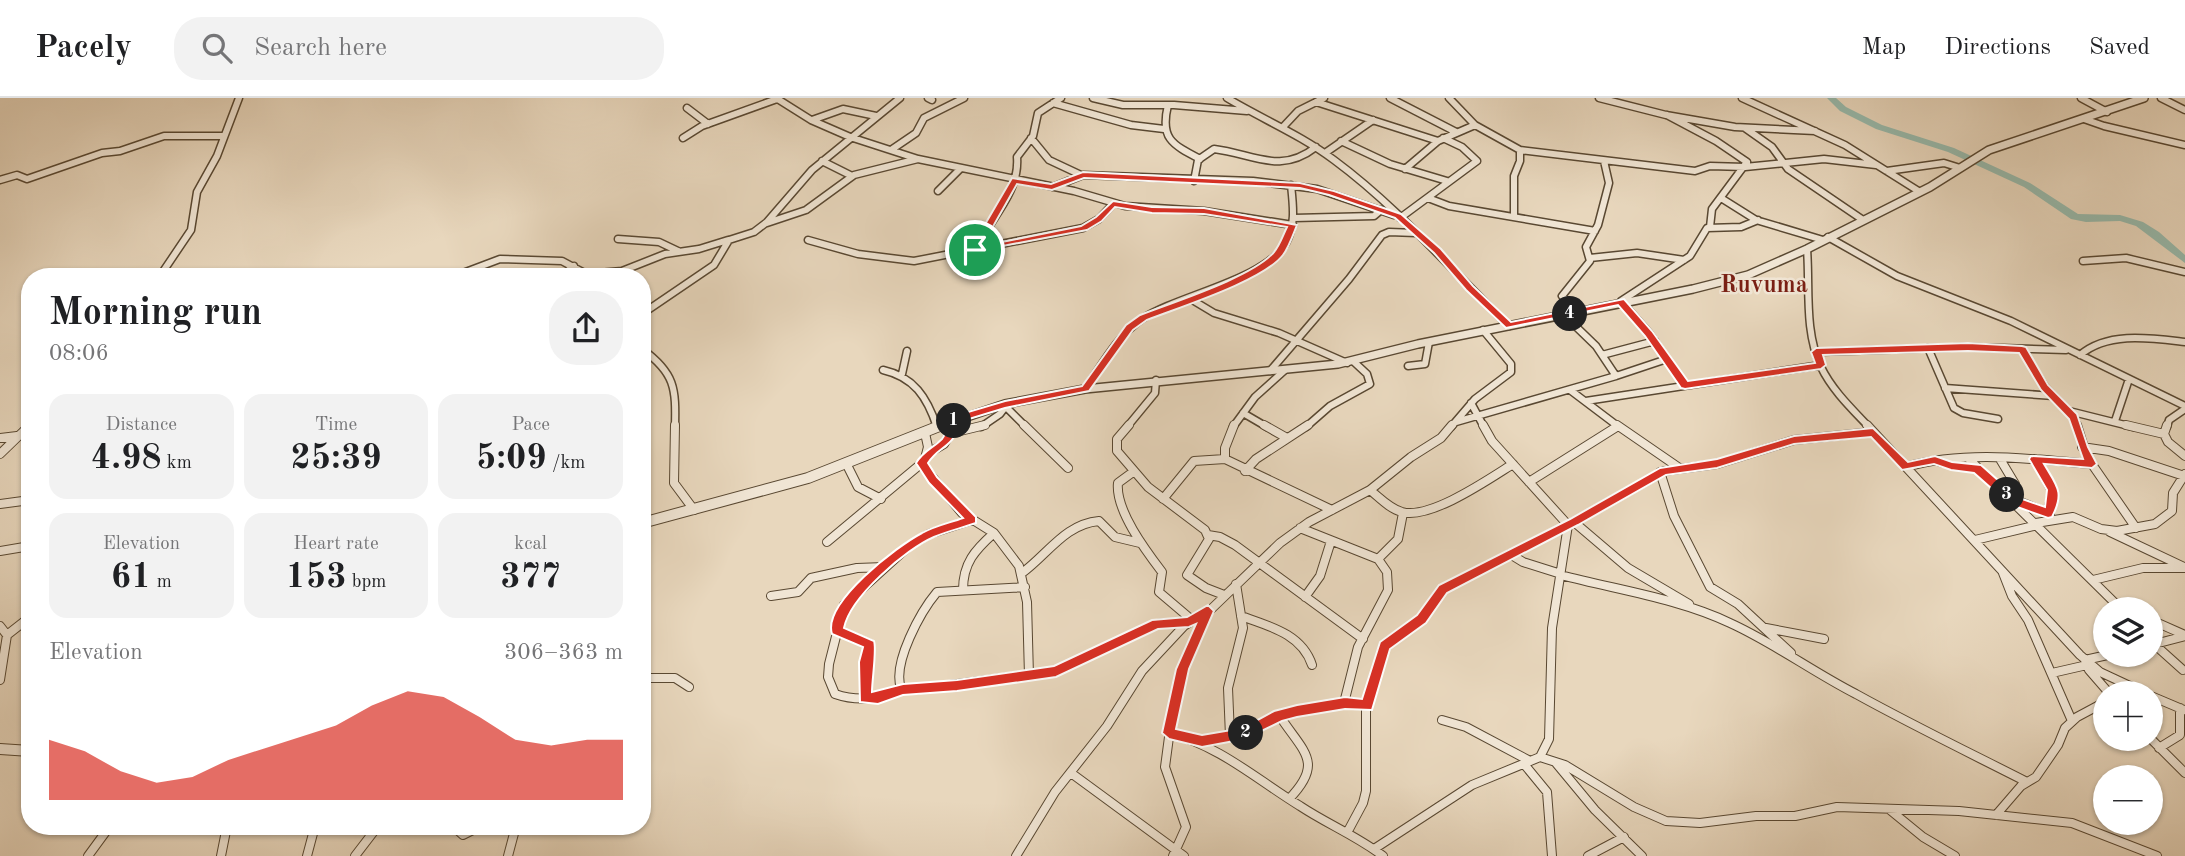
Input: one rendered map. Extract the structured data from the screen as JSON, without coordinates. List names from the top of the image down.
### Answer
{
  "districts": ["Ruvuma"],
  "page": {
    "header": "Pacely",
    "search": "Search here",
    "nav": ["Map", "Directions", "Saved"],
    "heading": ["Morning run", "08:06"],
    "pins": [
      "4",
      "1",
      "3",
      "2"
    ],
    "stats": [
      ["Distance", "4.98 km"],
      ["Time", "25:39"],
      ["Pace", "5:09 /km"],
      ["Elevation", "61 m"],
      ["Heart rate", "153 bpm"],
      ["kcal", "377"]
    ],
    "map_buttons": ["+", "−"],
    "chart": ["Elevation", "306–363 m"]
  }
}
